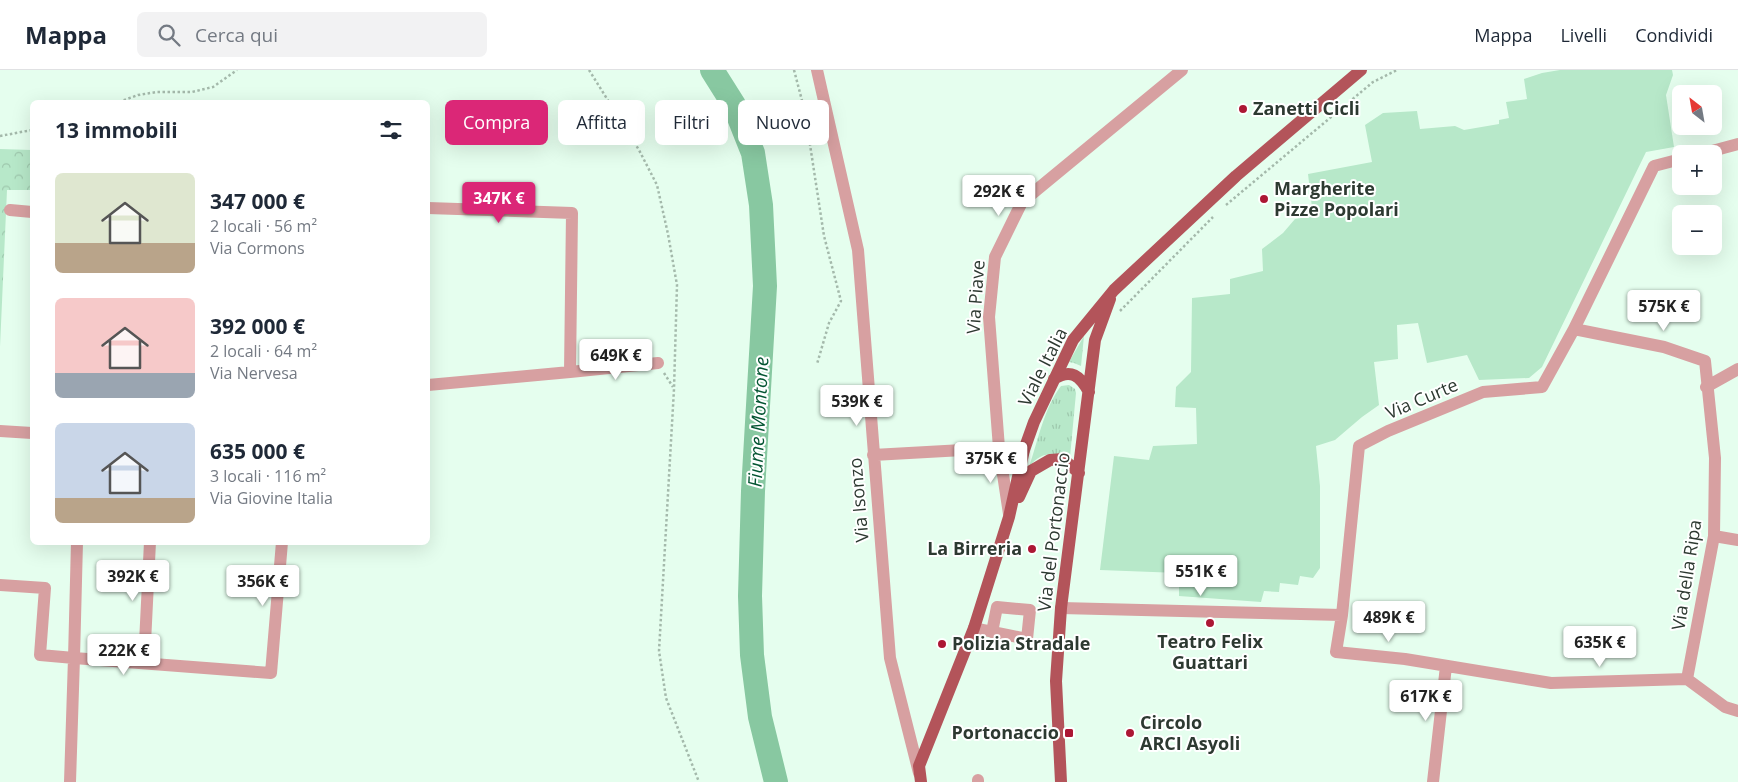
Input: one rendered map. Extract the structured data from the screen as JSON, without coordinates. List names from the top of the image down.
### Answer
{
  "streets": {
    "main road": ["Viale Italia", "Via del Portonaccio"],
    "street": [
      "Via Piave",
      "Via Curte",
      "Via Isonzo",
      "Via della Ripa"
    ]
  },
  "crossings": [
    ["Via Piave", "Viale Italia"],
    ["Viale Italia", "Via Isonzo"],
    ["Viale Italia", "Via del Portonaccio"],
    ["Via Curte", "Via della Ripa"]
  ],
  "water": ["Fiume Montone"],
  "places": {
    "other": [
      "Zanetti Cicli",
      "Margherite Pizze Popolari",
      "La Birreria",
      "Teatro Felix Guattari",
      "Polizia Stradale",
      "Circolo ARCI Asyoli"
    ],
    "transit": ["Portonaccio"]
  },
  "north": "top left",
  "page": {
    "header": "Mappa",
    "search": "Cerca qui",
    "nav": ["Mappa", "Livelli", "Condividi"],
    "map_buttons": ["+", "−"],
    "chip": [
      "Compra",
      "Affitta",
      "Filtri",
      "Nuovo"
    ],
    "heading": "13 immobili",
    "list": [
      {
        "name": "347 000 €",
        "note": "2 locali · 56 m² · Via Cormons"
      },
      {
        "name": "392 000 €",
        "note": "2 locali · 64 m² · Via Nervesa"
      },
      {
        "name": "635 000 €",
        "note": "3 locali · 116 m² · Via Giovine Italia"
      }
    ],
    "price": [
      "292K €",
      "347K €",
      "575K €",
      "649K €",
      "539K €",
      "375K €",
      "551K €",
      "392K €",
      "356K €",
      "489K €",
      "635K €",
      "222K €",
      "617K €"
    ]
  }
}
